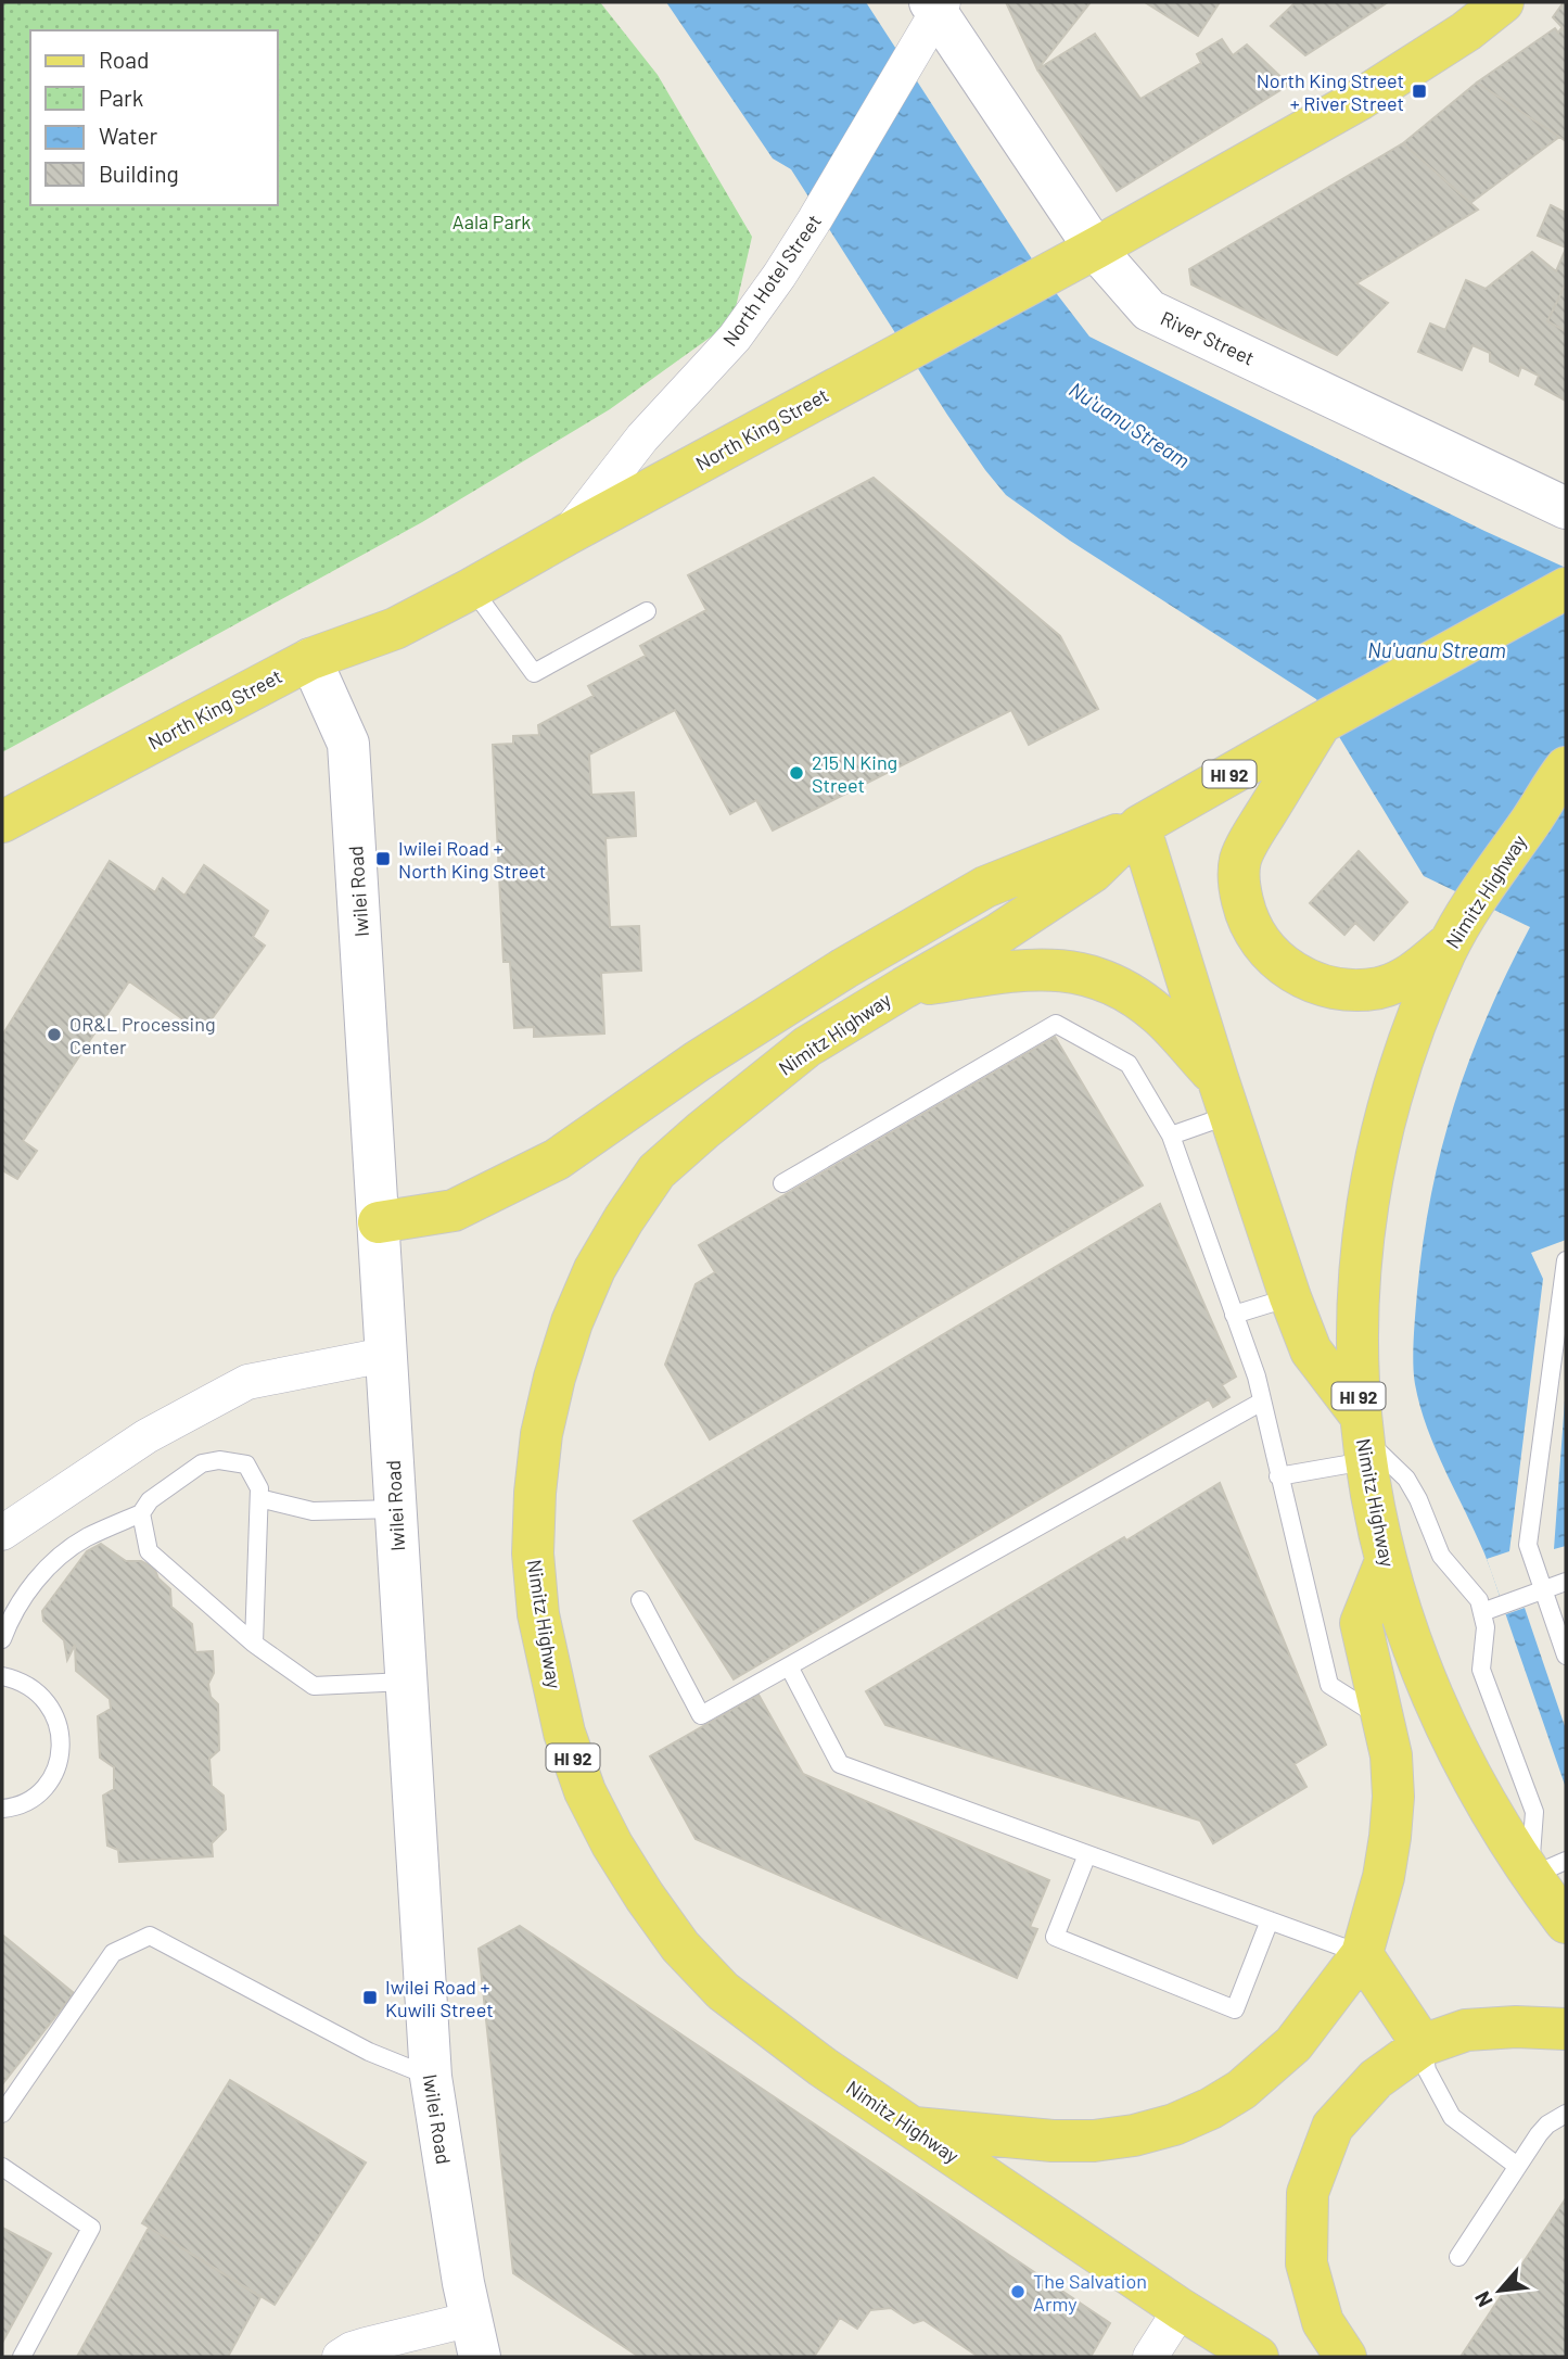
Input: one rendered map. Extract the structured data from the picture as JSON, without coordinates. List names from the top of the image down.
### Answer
{
  "streets": {
    "main road": ["North King Street", "HI 92", "Nimitz Highway"],
    "street": ["North Hotel Street", "River Street", "Iwilei Road"]
  },
  "crossings": [
    ["North Hotel Street", "River Street"],
    ["North Hotel Street", "North King Street"],
    ["River Street", "North King Street"],
    ["North King Street", "Iwilei Road"]
  ],
  "water": ["Nuʻuanu Stream", "Nu'uanu Stream"],
  "parks": ["Aala Park"],
  "places": {
    "transit": ["North King Street + River Street", "Iwilei Road + North King Street", "Iwilei Road + Kuwili Street"],
    "other": ["215 N King Street", "OR&L Processing Center", "The Salvation Army"]
  },
  "legend": [
    "Road",
    "Park",
    "Water",
    "Building"
  ],
  "north": "bottom left"
}
